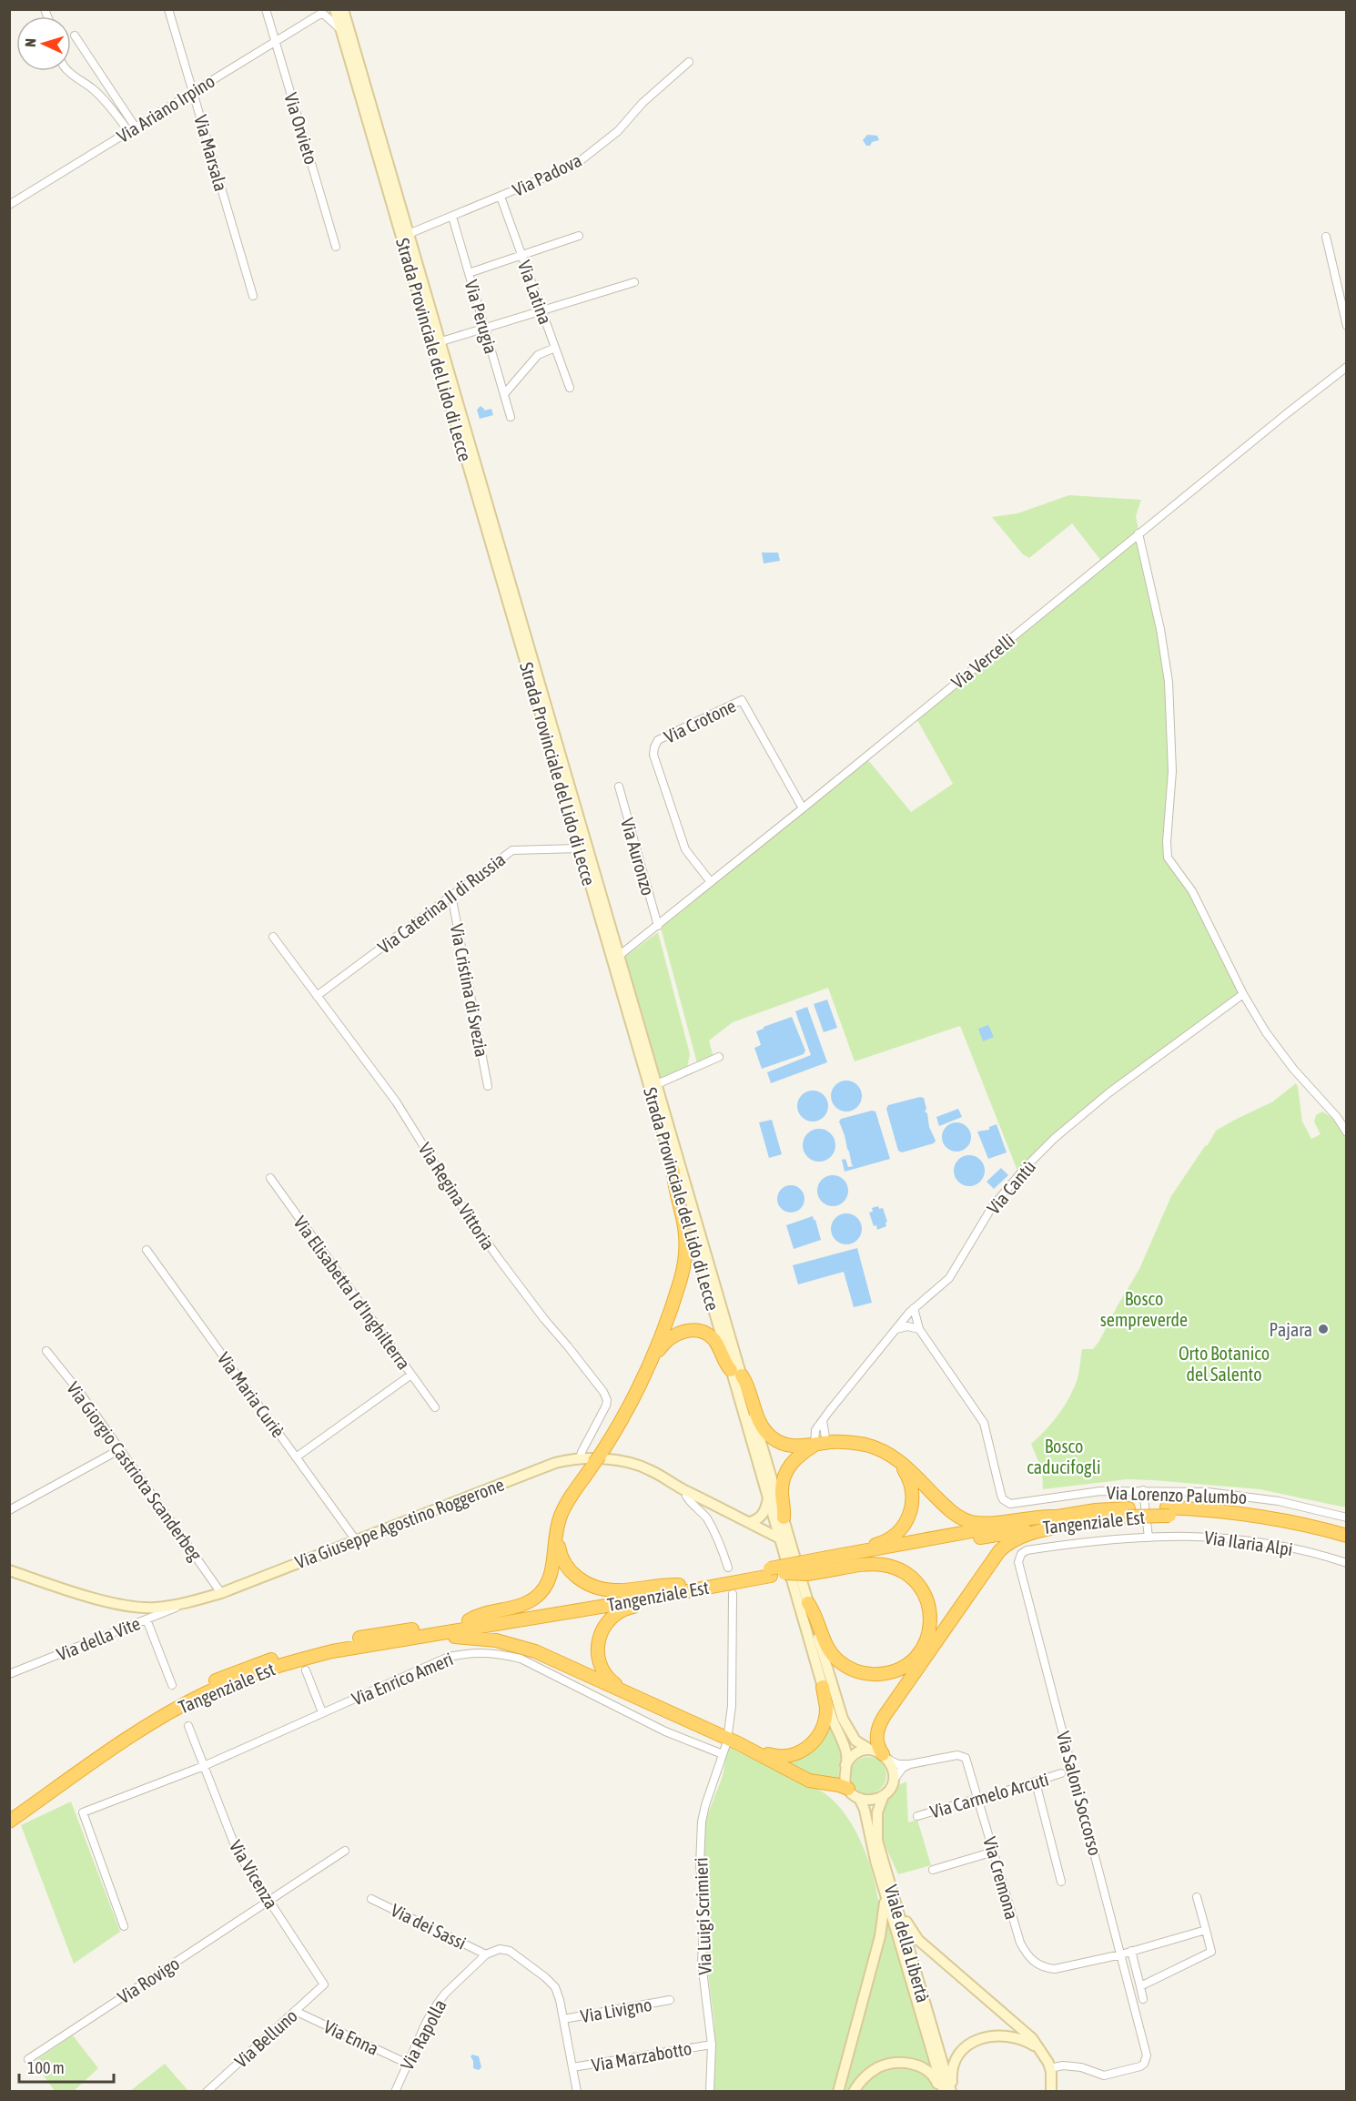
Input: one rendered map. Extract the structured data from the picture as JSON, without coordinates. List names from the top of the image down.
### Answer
{
  "streets": {
    "highway": ["Tangenziale Est"],
    "main road": ["Strada Provinciale del Lido di Lecce", "Via Giuseppe Agostino Roggerone", "Viale della Libertà"],
    "street": [
      "Via Ariano Irpino",
      "Via Orvieto",
      "Via Marsala",
      "Via Padova",
      "Via Latina",
      "Via Perugia",
      "Via Vercelli",
      "Via Crotone",
      "Via Auronzo",
      "Via Caterina II di Russia",
      "Via Cristina di Svezia",
      "Via Cantù",
      "Via Regina Vittoria",
      "Via Elisabetta I d'Inghilterra",
      "Via Maria Curiè",
      "Via Giorgio Castriota Scanderbeg",
      "Via Lorenzo Palumbo",
      "Via Ilaria Alpi",
      "Via della Vite",
      "Via Enrico Ameri",
      "Via Saloni Soccorso",
      "Via Carmelo Arcuti",
      "Via Vicenza",
      "Via Cremona",
      "Via Luigi Scrimieri",
      "Via dei Sassi",
      "Via Rovigo",
      "Via Livigno",
      "Via Rapolla",
      "Via Enna",
      "Via Belluno",
      "Via Marzabotto"
    ]
  },
  "crossings": [
    ["Via Ariano Irpino", "Via Orvieto"],
    ["Via Ariano Irpino", "Via Marsala"],
    ["Via Ariano Irpino", "Strada Provinciale del Lido di Lecce"],
    ["Via Padova", "Via Latina"],
    ["Via Padova", "Via Perugia"],
    ["Via Padova", "Strada Provinciale del Lido di Lecce"],
    ["Strada Provinciale del Lido di Lecce", "Via Vercelli"],
    ["Strada Provinciale del Lido di Lecce", "Via Caterina II di Russia"],
    ["Strada Provinciale del Lido di Lecce", "Via Giuseppe Agostino Roggerone"],
    ["Via Vercelli", "Via Crotone"],
    ["Via Vercelli", "Via Auronzo"],
    ["Via Caterina II di Russia", "Via Cristina di Svezia"],
    ["Via Caterina II di Russia", "Via Regina Vittoria"],
    ["Via Cantù", "Via Lorenzo Palumbo"],
    ["Via Regina Vittoria", "Via Giuseppe Agostino Roggerone"],
    ["Via Maria Curiè", "Via Giuseppe Agostino Roggerone"],
    ["Via Giorgio Castriota Scanderbeg", "Via Giuseppe Agostino Roggerone"],
    ["Via Giuseppe Agostino Roggerone", "Via della Vite"],
    ["Via Ilaria Alpi", "Via Saloni Soccorso"],
    ["Via Enrico Ameri", "Via Vicenza"],
    ["Via Enrico Ameri", "Via Luigi Scrimieri"],
    ["Via Saloni Soccorso", "Via Cremona"],
    ["Via Carmelo Arcuti", "Via Cremona"],
    ["Via Vicenza", "Via Rovigo"],
    ["Via Vicenza", "Via Belluno"],
    ["Via Cremona", "Viale della Libertà"],
    ["Via Luigi Scrimieri", "Via Marzabotto"],
    ["Via dei Sassi", "Via Rapolla"],
    ["Via Rapolla", "Via Enna"],
    ["Via Enna", "Via Belluno"]
  ],
  "parks": ["Bosco sempreverde", "Orto Botanico del Salento", "Bosco caducifogli"],
  "places": ["Pajara"],
  "scale_bar": "100 m",
  "north": "left"
}
